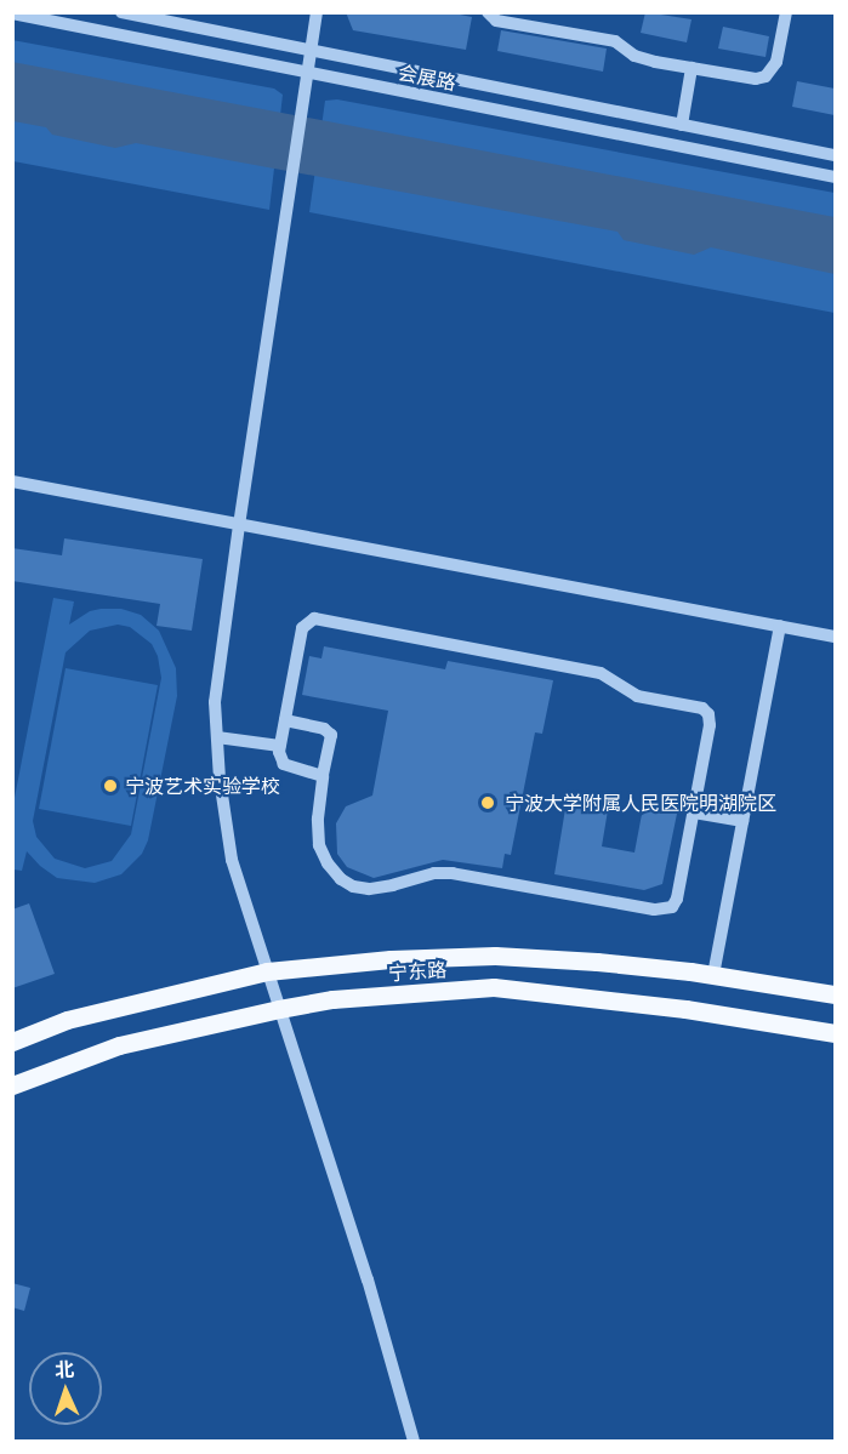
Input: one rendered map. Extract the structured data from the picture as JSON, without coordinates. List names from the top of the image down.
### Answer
{
  "streets": {
    "main road": ["宁东路"],
    "street": ["会展路"]
  },
  "places": ["宁波艺术实验学校", "宁波大学附属人民医院明湖院区"],
  "north": "top"
}
